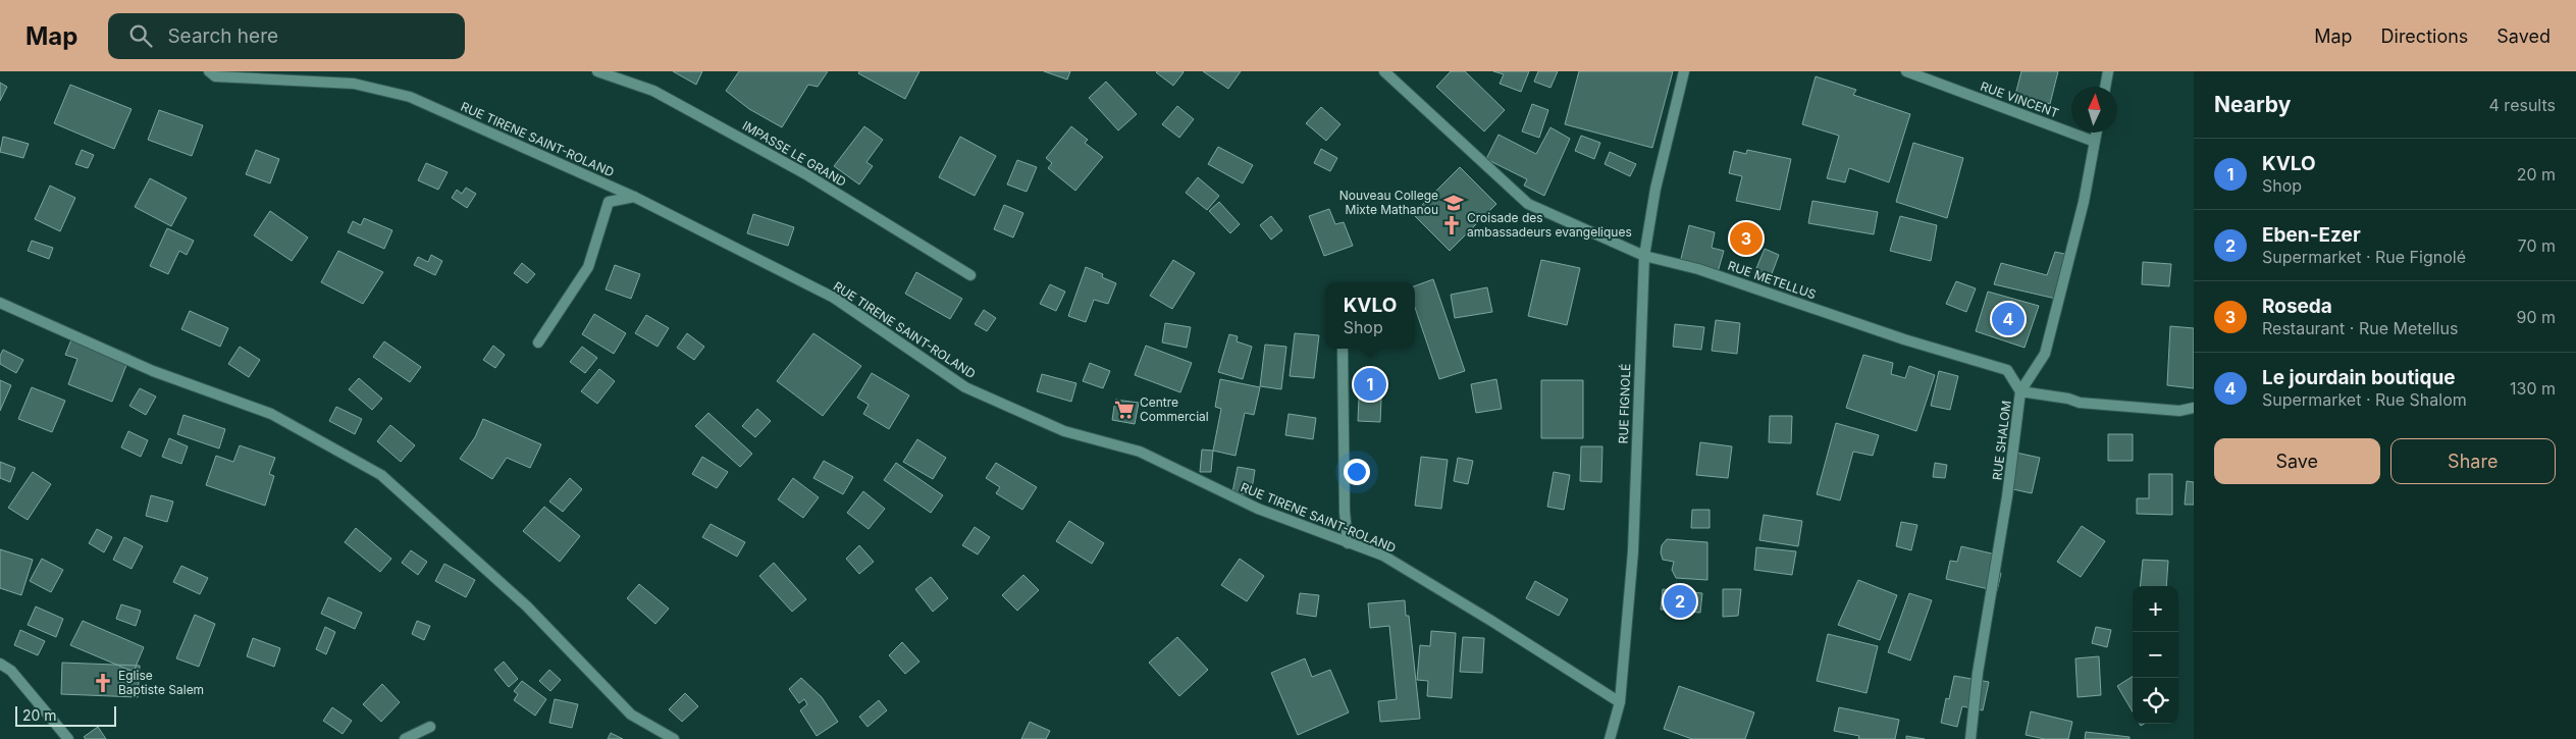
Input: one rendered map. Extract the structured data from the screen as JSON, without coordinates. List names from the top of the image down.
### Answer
{
  "streets": {
    "street": [
      "RUE VINCENT",
      "RUE TIRENE SAINT-ROLAND",
      "IMPASSE LE GRAND",
      "RUE METELLUS",
      "RUE FIGNOLÉ",
      "RUE SHALOM"
    ]
  },
  "crossings": [
    ["RUE VINCENT", "RUE SHALOM"],
    ["RUE TIRENE SAINT-ROLAND", "RUE FIGNOLÉ"],
    ["RUE METELLUS", "RUE FIGNOLÉ"],
    ["RUE METELLUS", "RUE SHALOM"]
  ],
  "places": {
    "school or university": ["Nouveau College Mixte Mathanou"],
    "church": ["Croisade des ambassadeurs evangeliques", "Eglise Baptiste Salem"],
    "supermarket": ["Centre Commercial"]
  },
  "scale_bar": "20 m",
  "north": "top",
  "page": {
    "header": "Map",
    "search": "Search here",
    "nav": ["Map", "Directions", "Saved"],
    "heading": ["Nearby", "4 results"],
    "list": [
      {
        "mark": "1",
        "name": "KVLO",
        "note": "Shop",
        "value": "20 m"
      },
      {
        "mark": "2",
        "name": "Eben-Ezer",
        "note": "Supermarket · Rue Fignolé",
        "value": "70 m"
      },
      {
        "mark": "3",
        "name": "Roseda",
        "note": "Restaurant · Rue Metellus",
        "value": "90 m"
      },
      {
        "mark": "4",
        "name": "Le jourdain boutique",
        "note": "Supermarket · Rue Shalom",
        "value": "130 m"
      }
    ],
    "pins": [
      "3",
      "4",
      "1",
      "2"
    ],
    "popup": ["KVLO", "Shop"],
    "buttons": ["Save", "Share"],
    "map_buttons": ["+", "−"],
    "scale": "20 m"
  }
}
